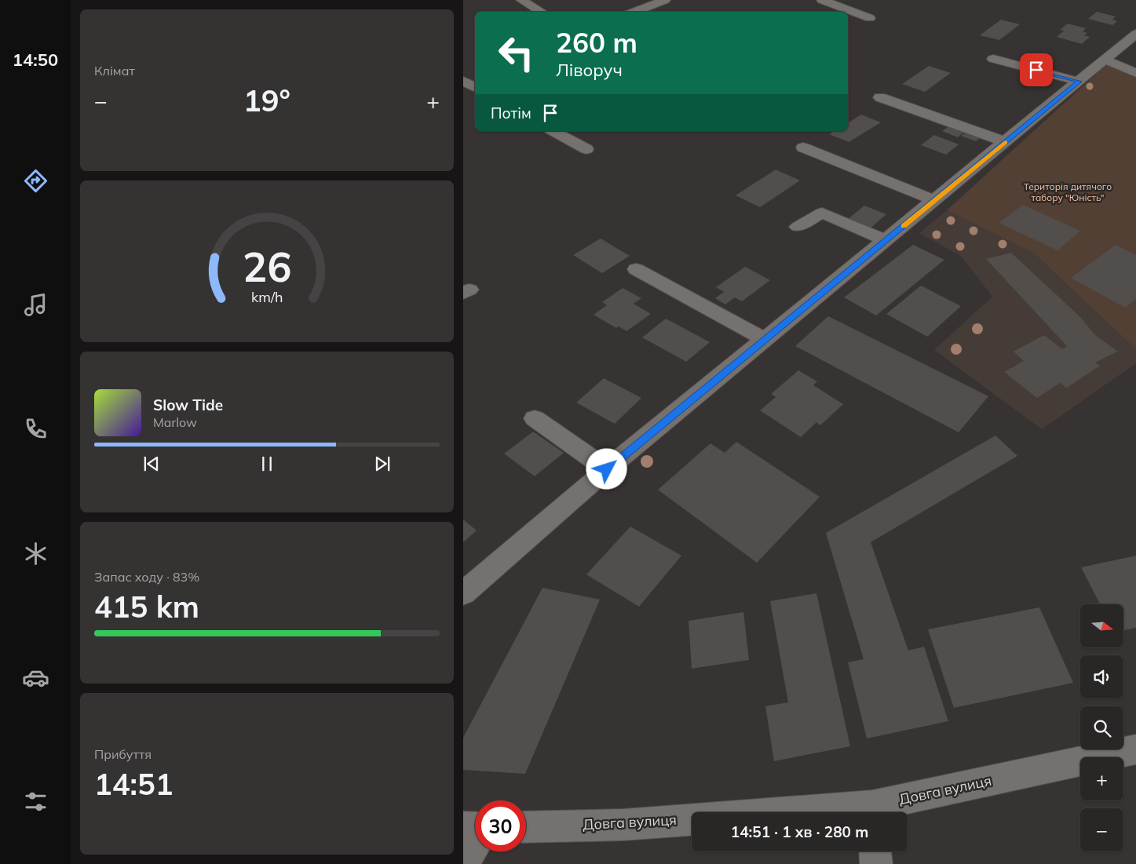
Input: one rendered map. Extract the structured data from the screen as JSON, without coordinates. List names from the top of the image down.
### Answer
{
  "streets": {
    "street": ["Довга вулиця"]
  },
  "parks": ["Територія дитячого табору \"Юність\""],
  "north": "right",
  "page": {
    "tabs": "14:50",
    "tile": [
      "Клімат",
      ["Запас ходу · 83%", "415 km"],
      ["Прибуття", "14:51"]
    ],
    "turn": ["260 m", "Ліворуч"],
    "heat": ["−", "19°", "+"],
    "then": "Потім",
    "song": ["Slow Tide", "Marlow"],
    "map_buttons": ["+", "−"],
    "limit": "30",
    "trip": "14:51 · 1 хв · 280 m",
    "gauge": ["26", "km/h"]
  }
}
